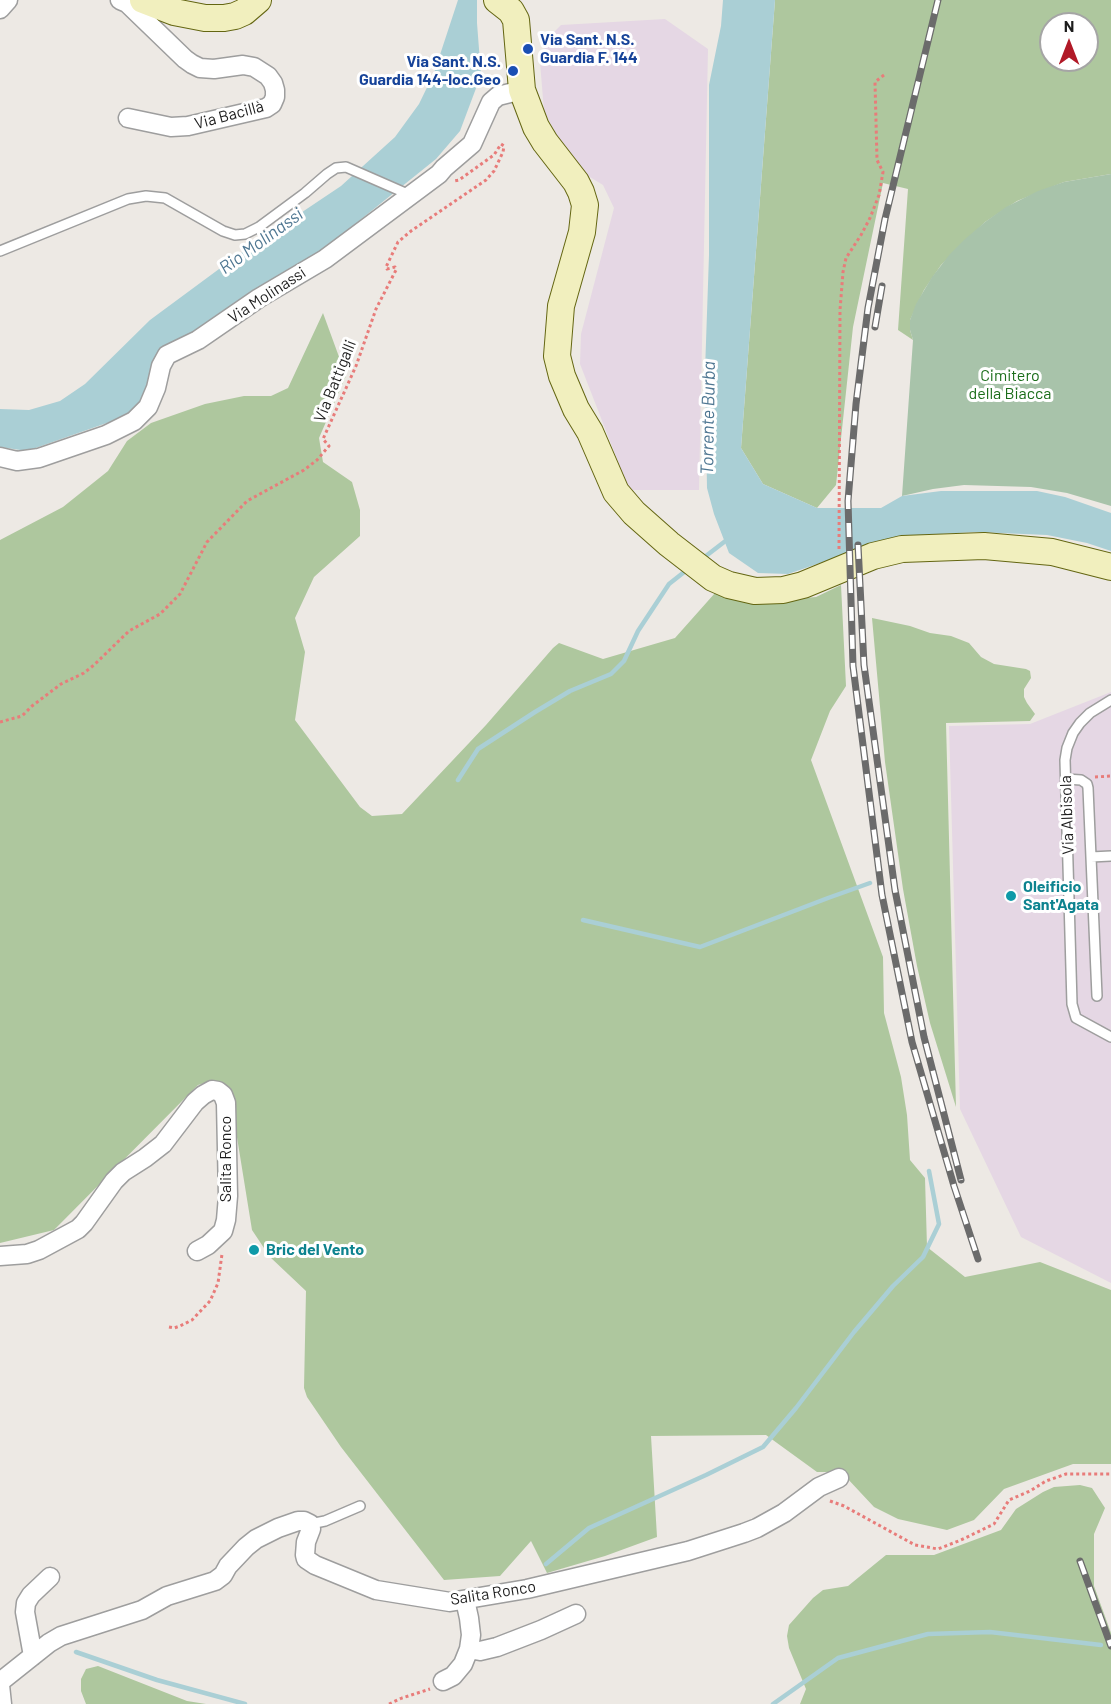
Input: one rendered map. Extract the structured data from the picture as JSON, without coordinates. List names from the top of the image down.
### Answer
{
  "streets": {
    "street": ["Via Bacillà", "Via Molinassi", "Salita Ronco"],
    "lane": ["Via Albisola"],
    "path": ["Via Battigalli"]
  },
  "crossings": [
    ["Via Molinassi", "Via Battigalli"]
  ],
  "water": ["Rio Molinassi", "Torrente Burba"],
  "parks": ["Cimitero della Biacca"],
  "places": [
    "Via Sant. N.S. Guardia F. 144",
    "Via Sant. N.S. Guardia 144-loc.Geo",
    "Oleificio Sant'Agata",
    "Bric del Vento"
  ],
  "north": "top"
}
